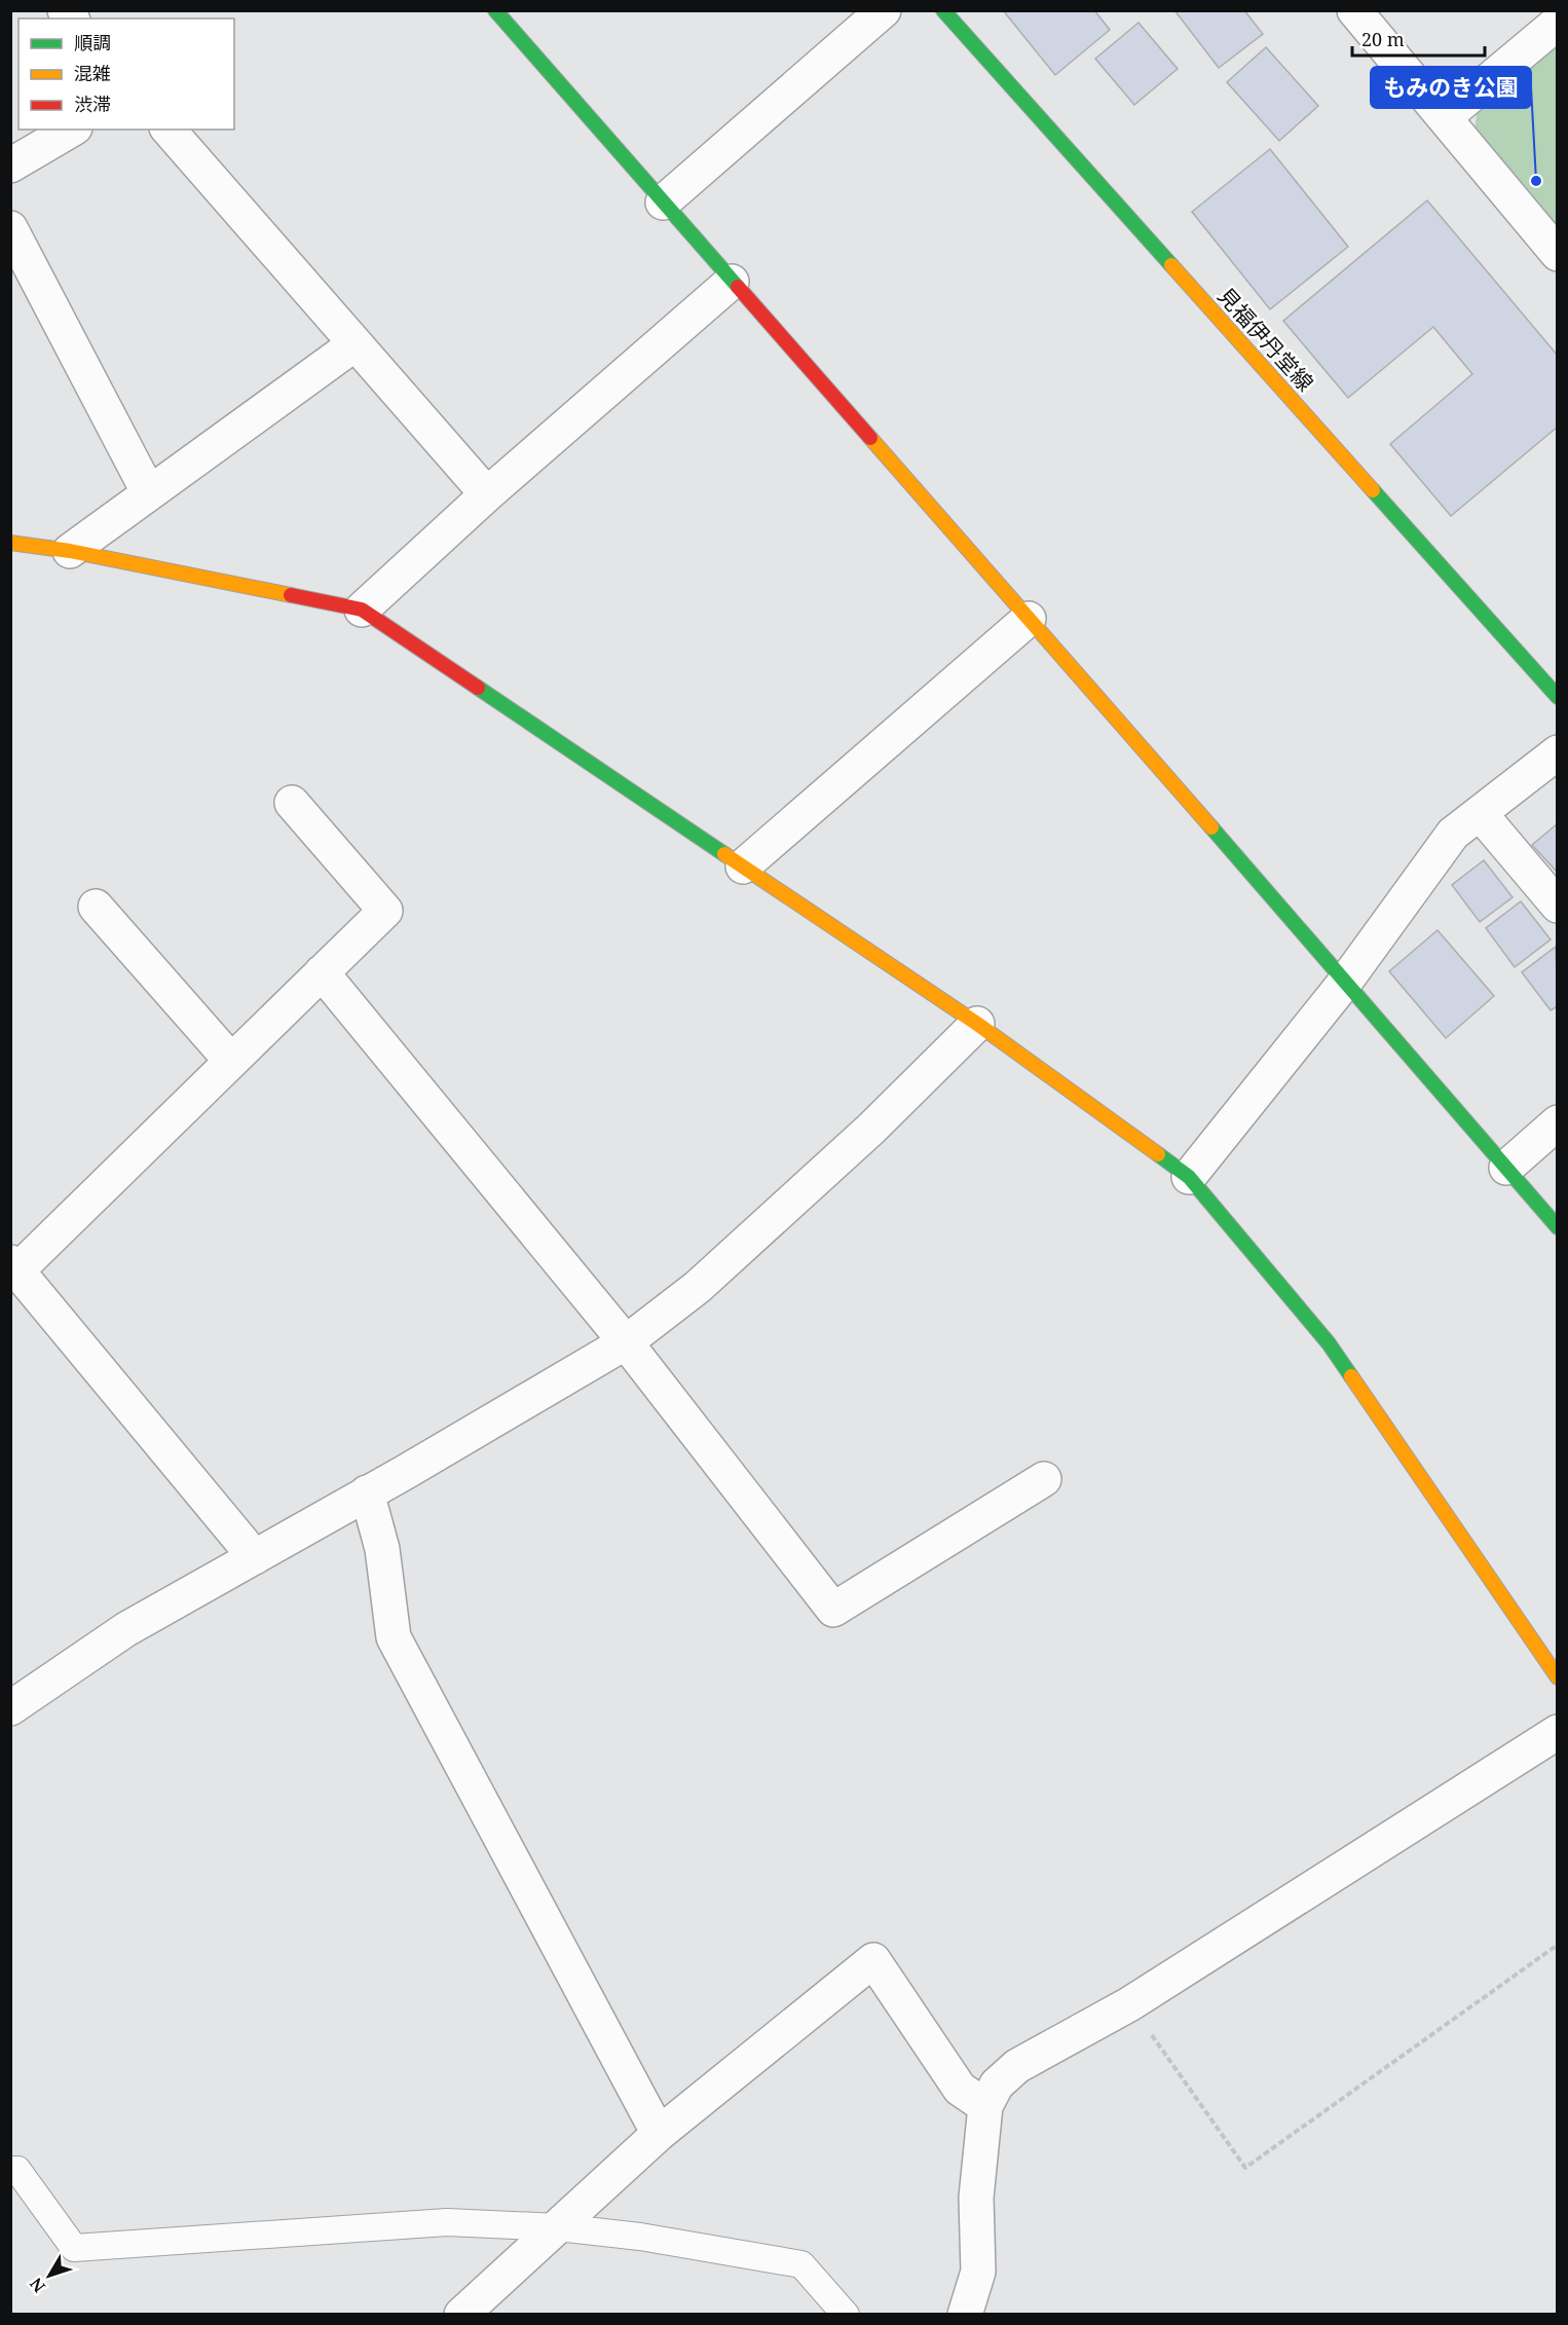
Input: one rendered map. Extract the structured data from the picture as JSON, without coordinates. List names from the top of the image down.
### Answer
{
  "streets": {
    "street": ["見福伊丹堂線"]
  },
  "places": ["もみのき公園"],
  "legend": ["順調", "混雑", "渋滞"],
  "scale_bar": "20 m",
  "north": "bottom left"
}
